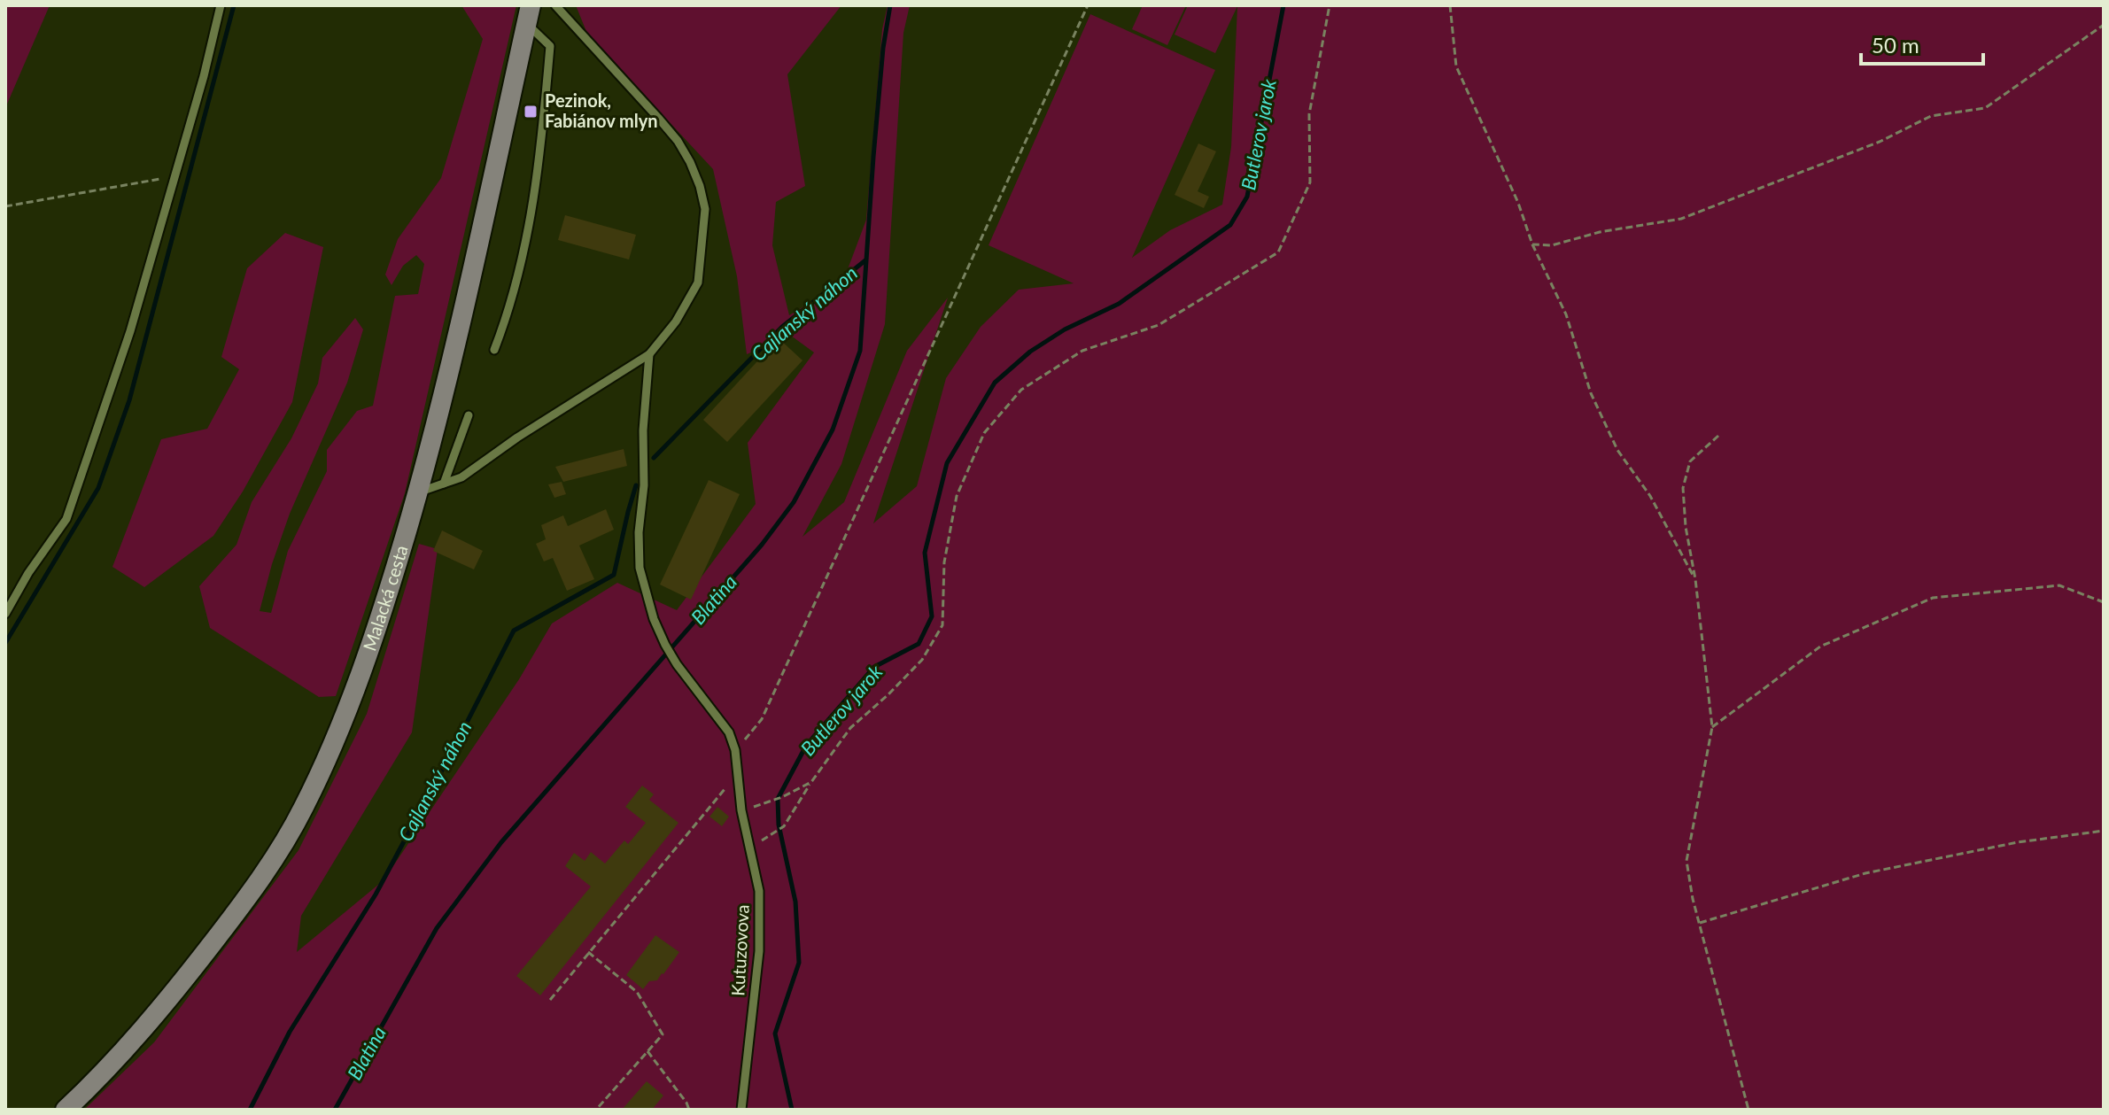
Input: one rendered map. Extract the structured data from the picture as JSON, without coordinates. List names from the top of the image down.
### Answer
{
  "streets": {
    "main road": ["Malacká cesta"],
    "lane": ["Kutuzovova"]
  },
  "water": ["Butlerov jarok", "Cajlanský náhon", "Blatina"],
  "places": {
    "transit": ["Pezinok, Fabiánov mlyn"]
  },
  "scale_bar": "50 m"
}
